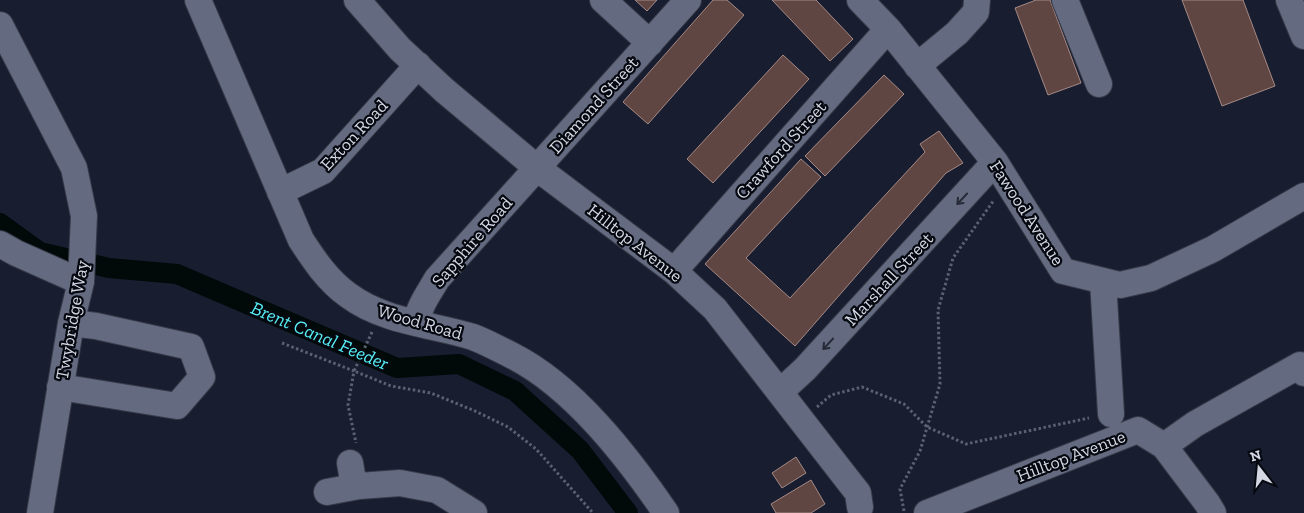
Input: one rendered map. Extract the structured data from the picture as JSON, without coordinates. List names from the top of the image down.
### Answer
{
  "streets": {
    "street": [
      "Diamond Street",
      "Exton Road",
      "Crawford Street",
      "Fawood Avenue",
      "Sapphire Road",
      "Hilltop Avenue",
      "Marshall Street",
      "Twybridge Way",
      "Wood Road"
    ]
  },
  "crossings": [
    ["Diamond Street", "Sapphire Road"],
    ["Diamond Street", "Hilltop Avenue"],
    ["Exton Road", "Hilltop Avenue"],
    ["Exton Road", "Wood Road"],
    ["Crawford Street", "Fawood Avenue"],
    ["Crawford Street", "Hilltop Avenue"],
    ["Fawood Avenue", "Marshall Street"],
    ["Sapphire Road", "Hilltop Avenue"],
    ["Sapphire Road", "Wood Road"],
    ["Hilltop Avenue", "Marshall Street"]
  ],
  "one_way": ["Marshall Street"],
  "water": ["Brent Canal Feeder"],
  "north": "top"
}
